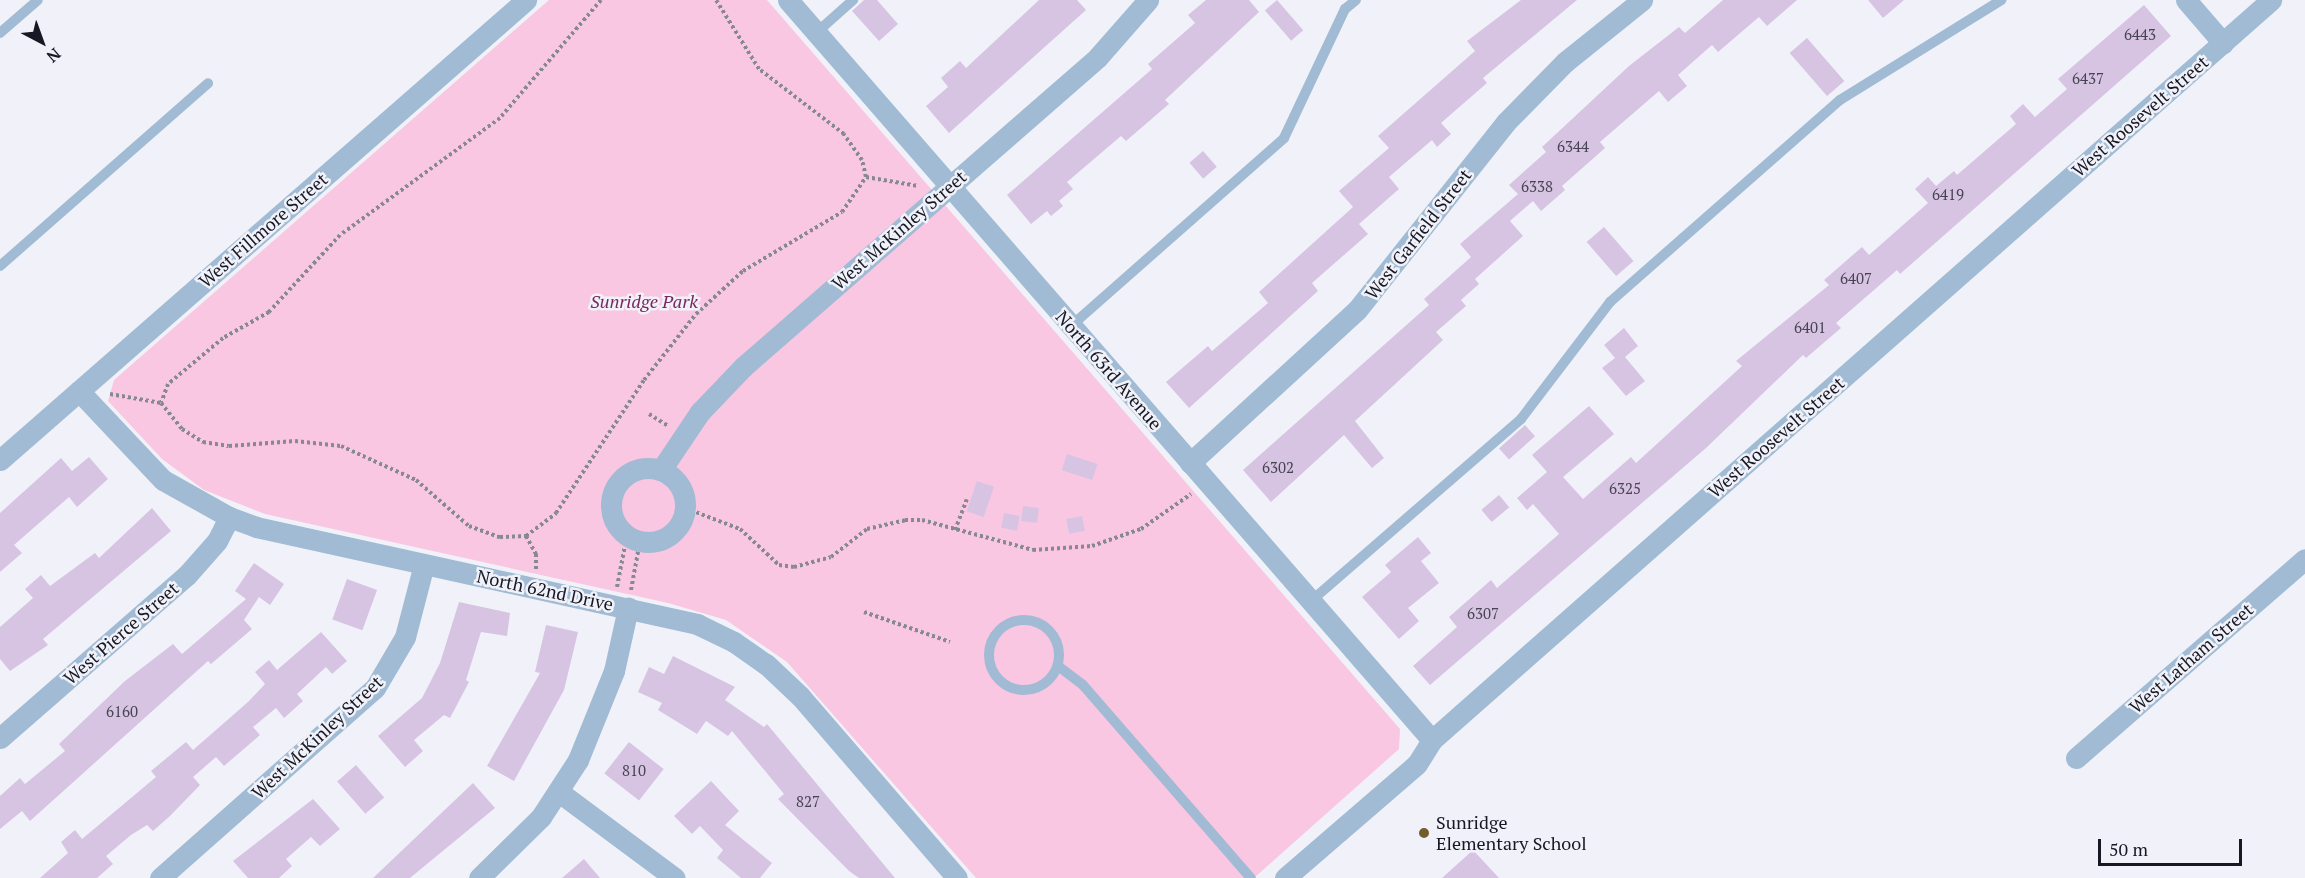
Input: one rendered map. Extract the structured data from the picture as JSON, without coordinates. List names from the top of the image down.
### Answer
{
  "streets": {
    "street": [
      "West Roosevelt Street",
      "West Fillmore Street",
      "West McKinley Street",
      "West Garfield Street",
      "North 63rd Avenue",
      "North 62nd Drive",
      "West Pierce Street",
      "West Latham Street"
    ]
  },
  "crossings": [
    ["West Roosevelt Street", "North 63rd Avenue"],
    ["West Fillmore Street", "North 62nd Drive"],
    ["West McKinley Street", "North 63rd Avenue"],
    ["West McKinley Street", "North 62nd Drive"],
    ["West Garfield Street", "North 63rd Avenue"],
    ["North 62nd Drive", "West Pierce Street"]
  ],
  "parks": ["Sunridge Park"],
  "places": ["Sunridge Elementary School"],
  "house_numbers": [
    "6443",
    "6437",
    "6344",
    "6338",
    "6419",
    "6407",
    "6401",
    "6302",
    "6325",
    "6307",
    "6160",
    "810",
    "827"
  ],
  "scale_bar": "50 m",
  "north": "bottom right"
}
